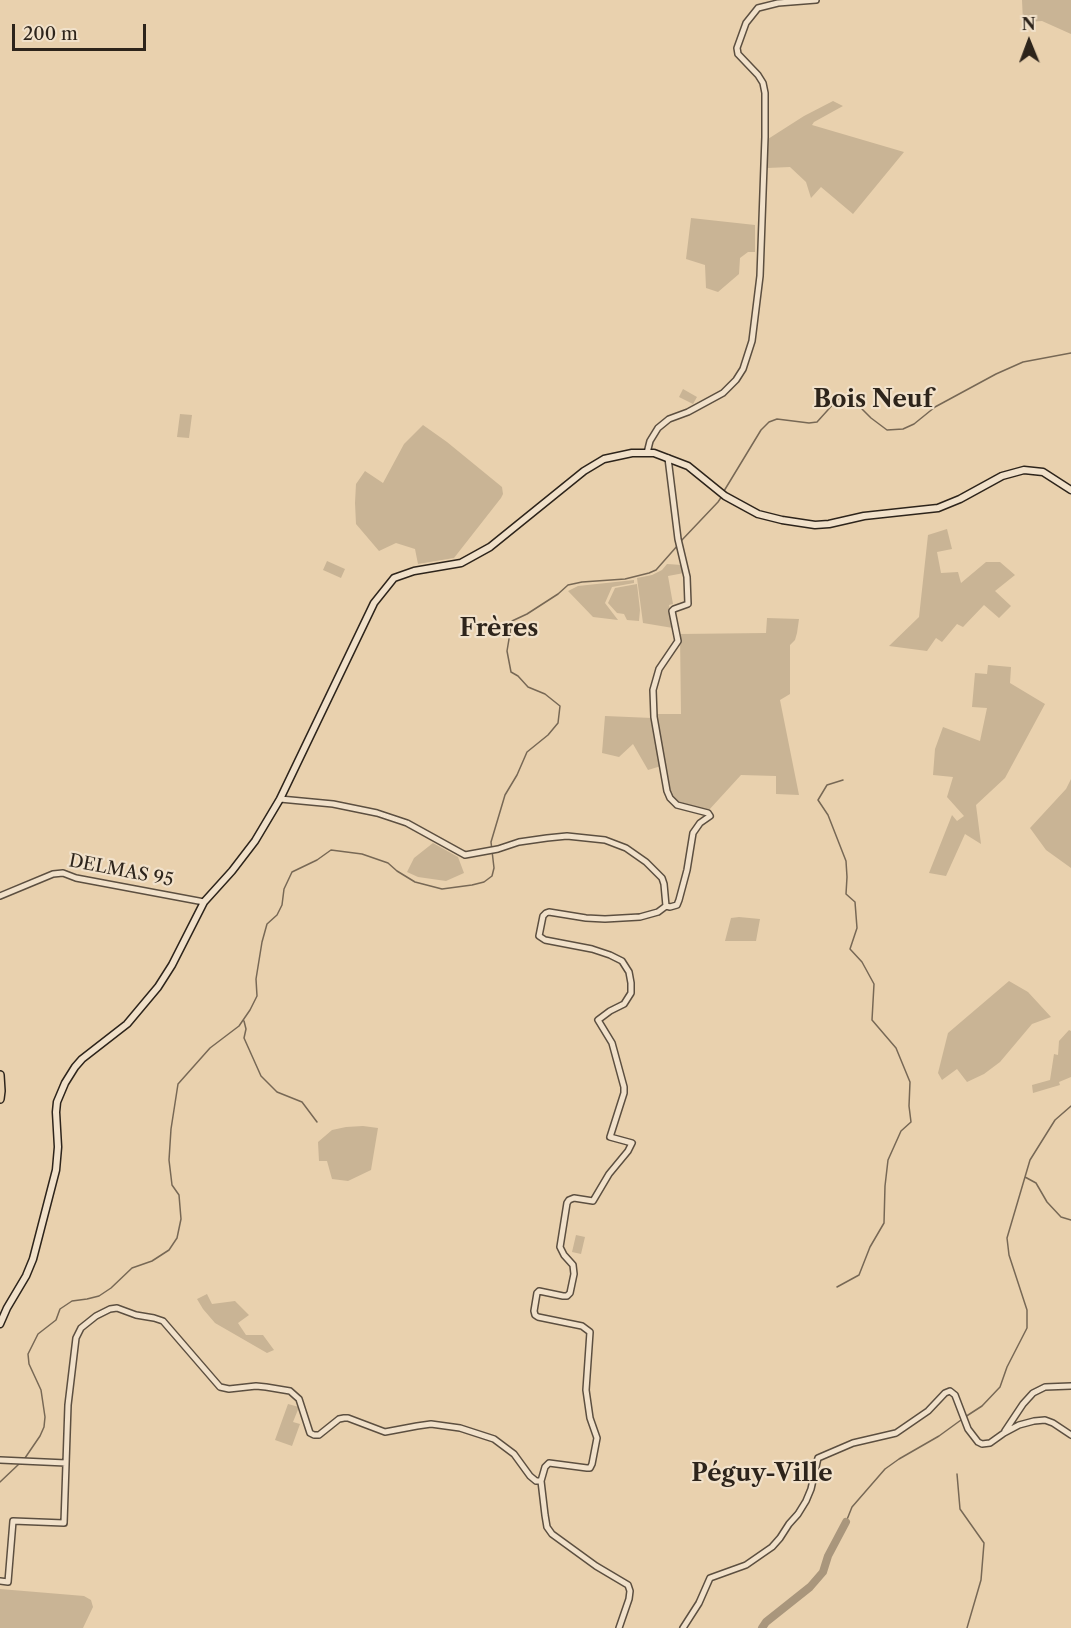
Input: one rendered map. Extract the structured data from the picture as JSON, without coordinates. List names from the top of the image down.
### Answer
{
  "streets": {
    "street": ["DELMAS 95"]
  },
  "districts": ["Bois Neuf", "Frères", "Péguy-Ville"],
  "scale_bar": "200 m",
  "north": "top"
}
